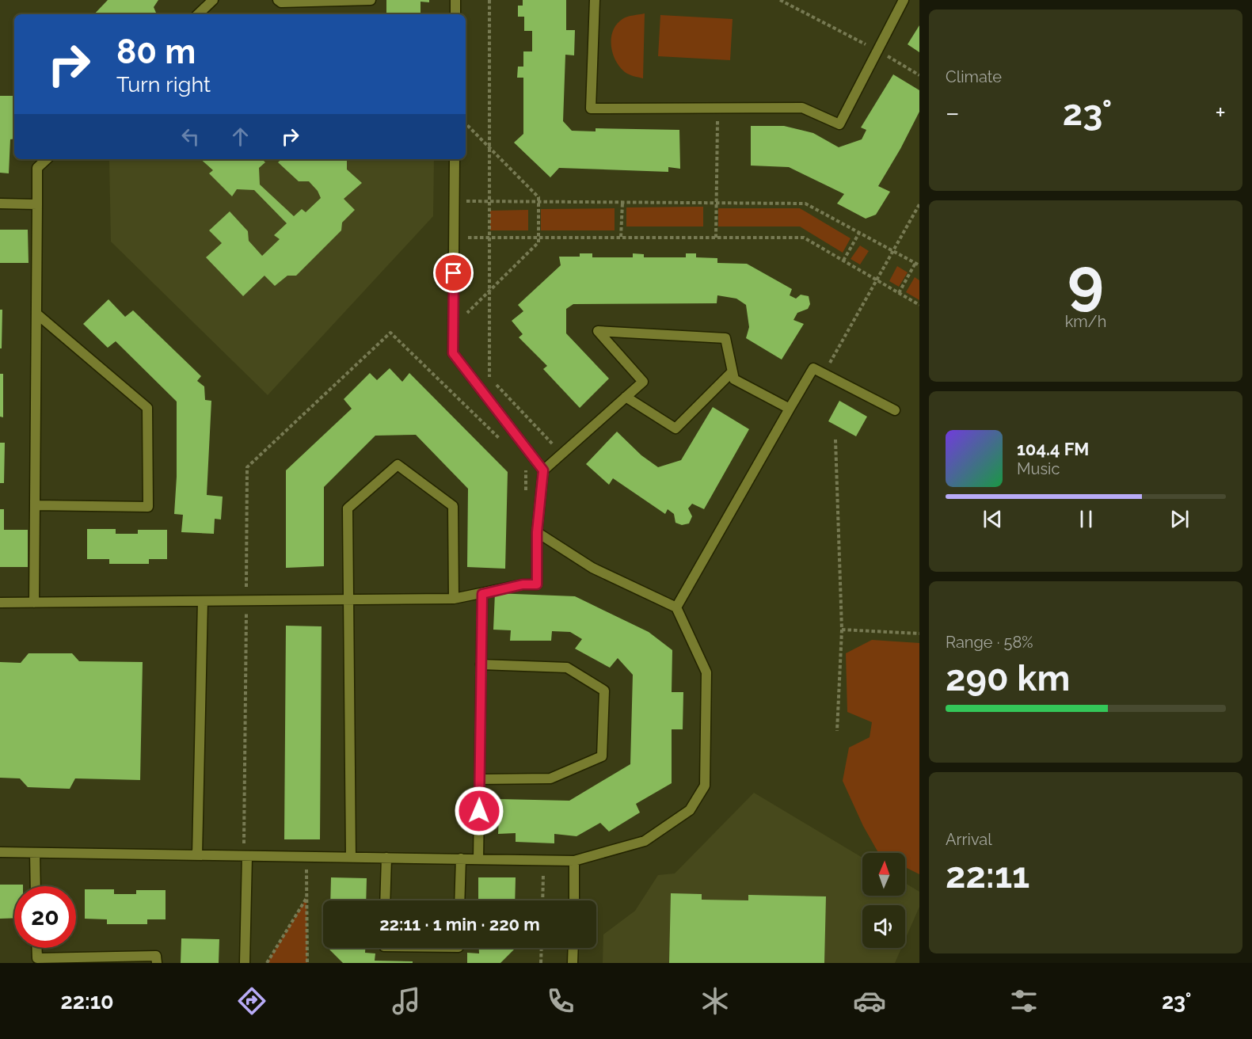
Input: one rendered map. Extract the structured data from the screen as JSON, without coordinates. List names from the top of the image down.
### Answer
{
  "north": "top",
  "page": {
    "tile": [
      "Climate",
      ["9", "km/h"],
      ["Range · 58%", "290 km"],
      ["Arrival", "22:11"]
    ],
    "turn": ["80 m", "Turn right"],
    "heat": ["−", "23°", "+"],
    "song": ["104.4 FM", "Music"],
    "limit": "20",
    "trip": "22:11 · 1 min · 220 m",
    "tabs": ["22:10", "23°"]
  }
}
